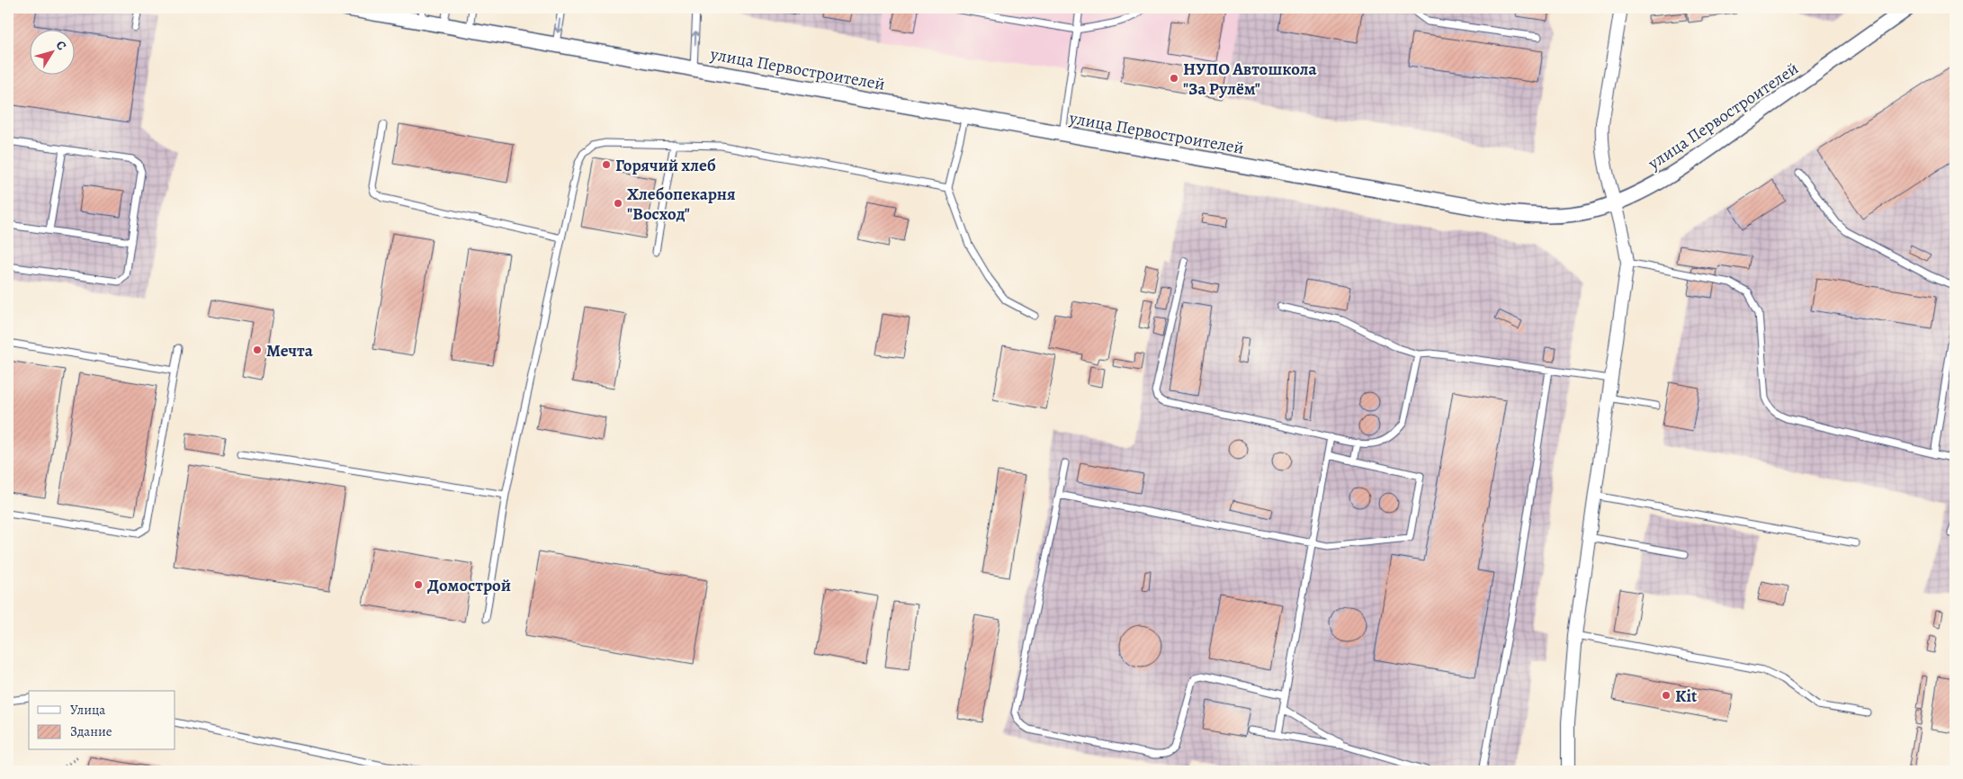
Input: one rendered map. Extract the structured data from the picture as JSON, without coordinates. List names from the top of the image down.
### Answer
{
  "streets": {
    "street": ["улица Первостроителей"]
  },
  "places": [
    "НУПО Автошкола \"За Рулём\"",
    "Горячий хлеб",
    "Хлебопекарня \"Восход\"",
    "Мечта",
    "Домострой",
    "Kit"
  ],
  "legend": ["Улица", "Здание"],
  "north": "top right"
}
